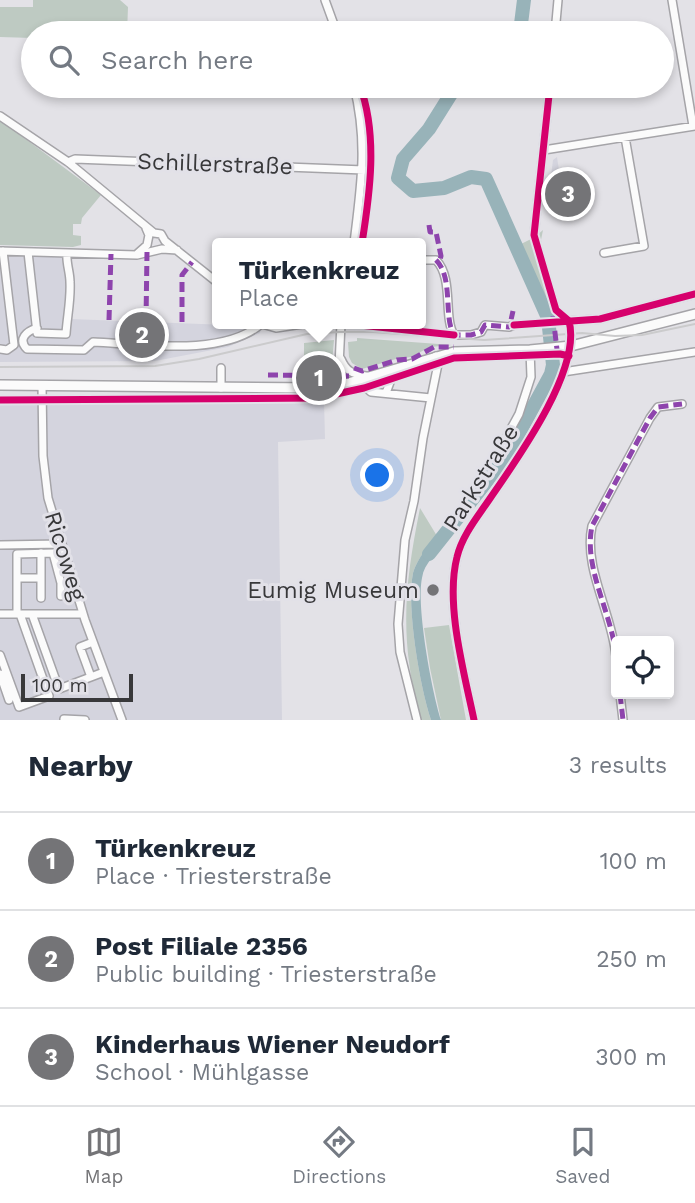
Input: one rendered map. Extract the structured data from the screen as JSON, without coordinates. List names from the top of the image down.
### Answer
{
  "streets": {
    "street": ["Schillerstraße", "Parkstraße", "Ricoweg"]
  },
  "places": ["Eumig Museum"],
  "scale_bar": "100 m",
  "page": {
    "search": "Search here",
    "pins": ["3", "2", "1"],
    "popup": ["Türkenkreuz", "Place"],
    "scale": "100 m",
    "heading": ["Nearby", "3 results"],
    "list": [
      {
        "mark": "1",
        "name": "Türkenkreuz",
        "note": "Place · Triesterstraße",
        "value": "100 m"
      },
      {
        "mark": "2",
        "name": "Post Filiale 2356",
        "note": "Public building · Triesterstraße",
        "value": "250 m"
      },
      {
        "mark": "3",
        "name": "Kinderhaus Wiener Neudorf",
        "note": "School · Mühlgasse",
        "value": "300 m"
      }
    ],
    "nav": ["Map", "Directions", "Saved"]
  }
}
